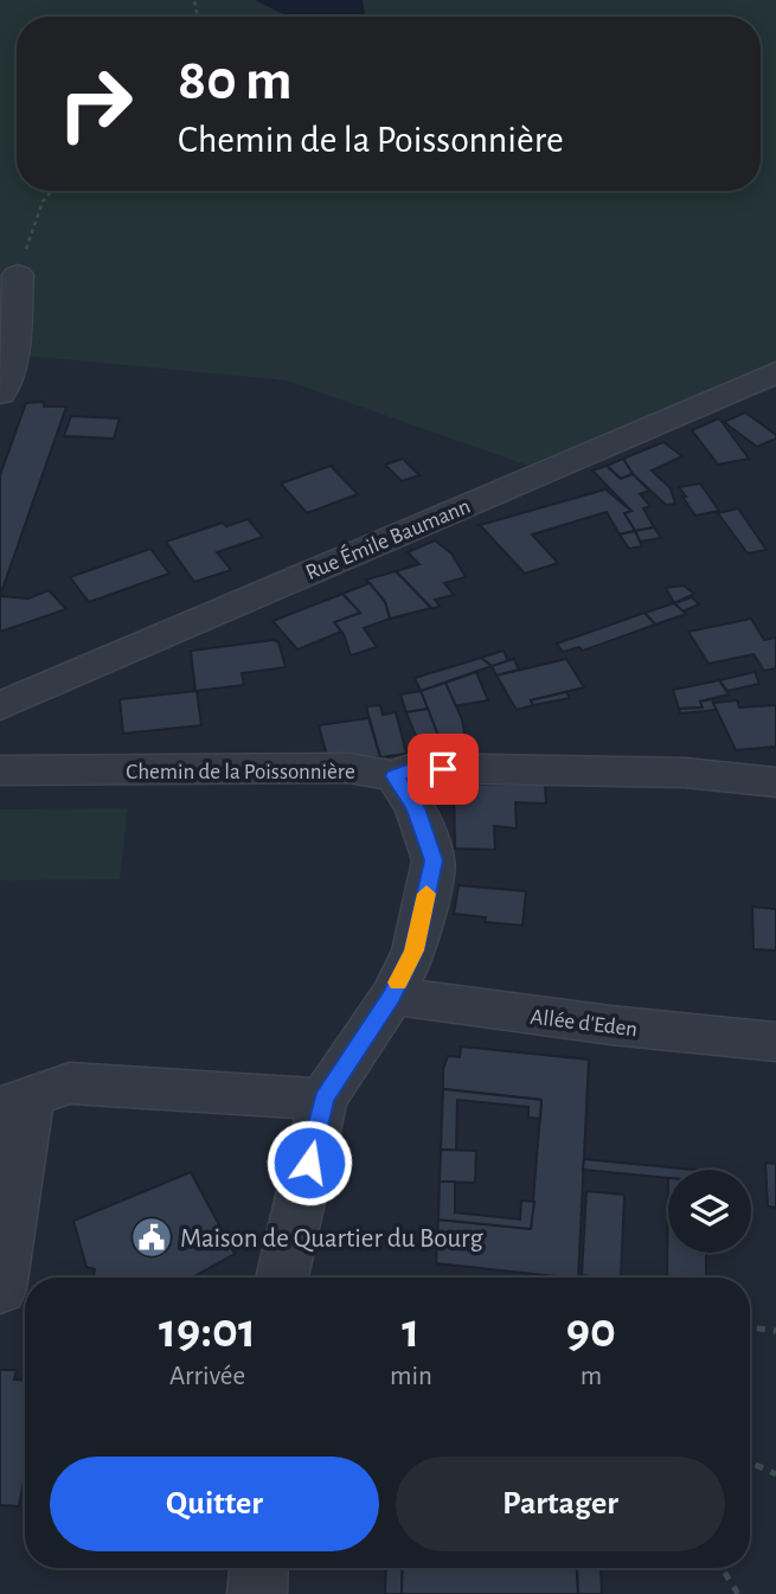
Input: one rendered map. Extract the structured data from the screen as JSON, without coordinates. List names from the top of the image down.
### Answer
{
  "streets": {
    "street": ["Rue Émile Baumann", "Chemin de la Poissonnière", "Allée d'Eden"]
  },
  "places": {
    "public building": ["Maison de Quartier du Bourg"]
  },
  "page": {
    "turn": ["80 m", "Chemin de la Poissonnière"],
    "eta": [
      "19:01",
      "Arrivée",
      "1",
      "min",
      "90",
      "m"
    ],
    "buttons": ["Quitter", "Partager"]
  }
}
